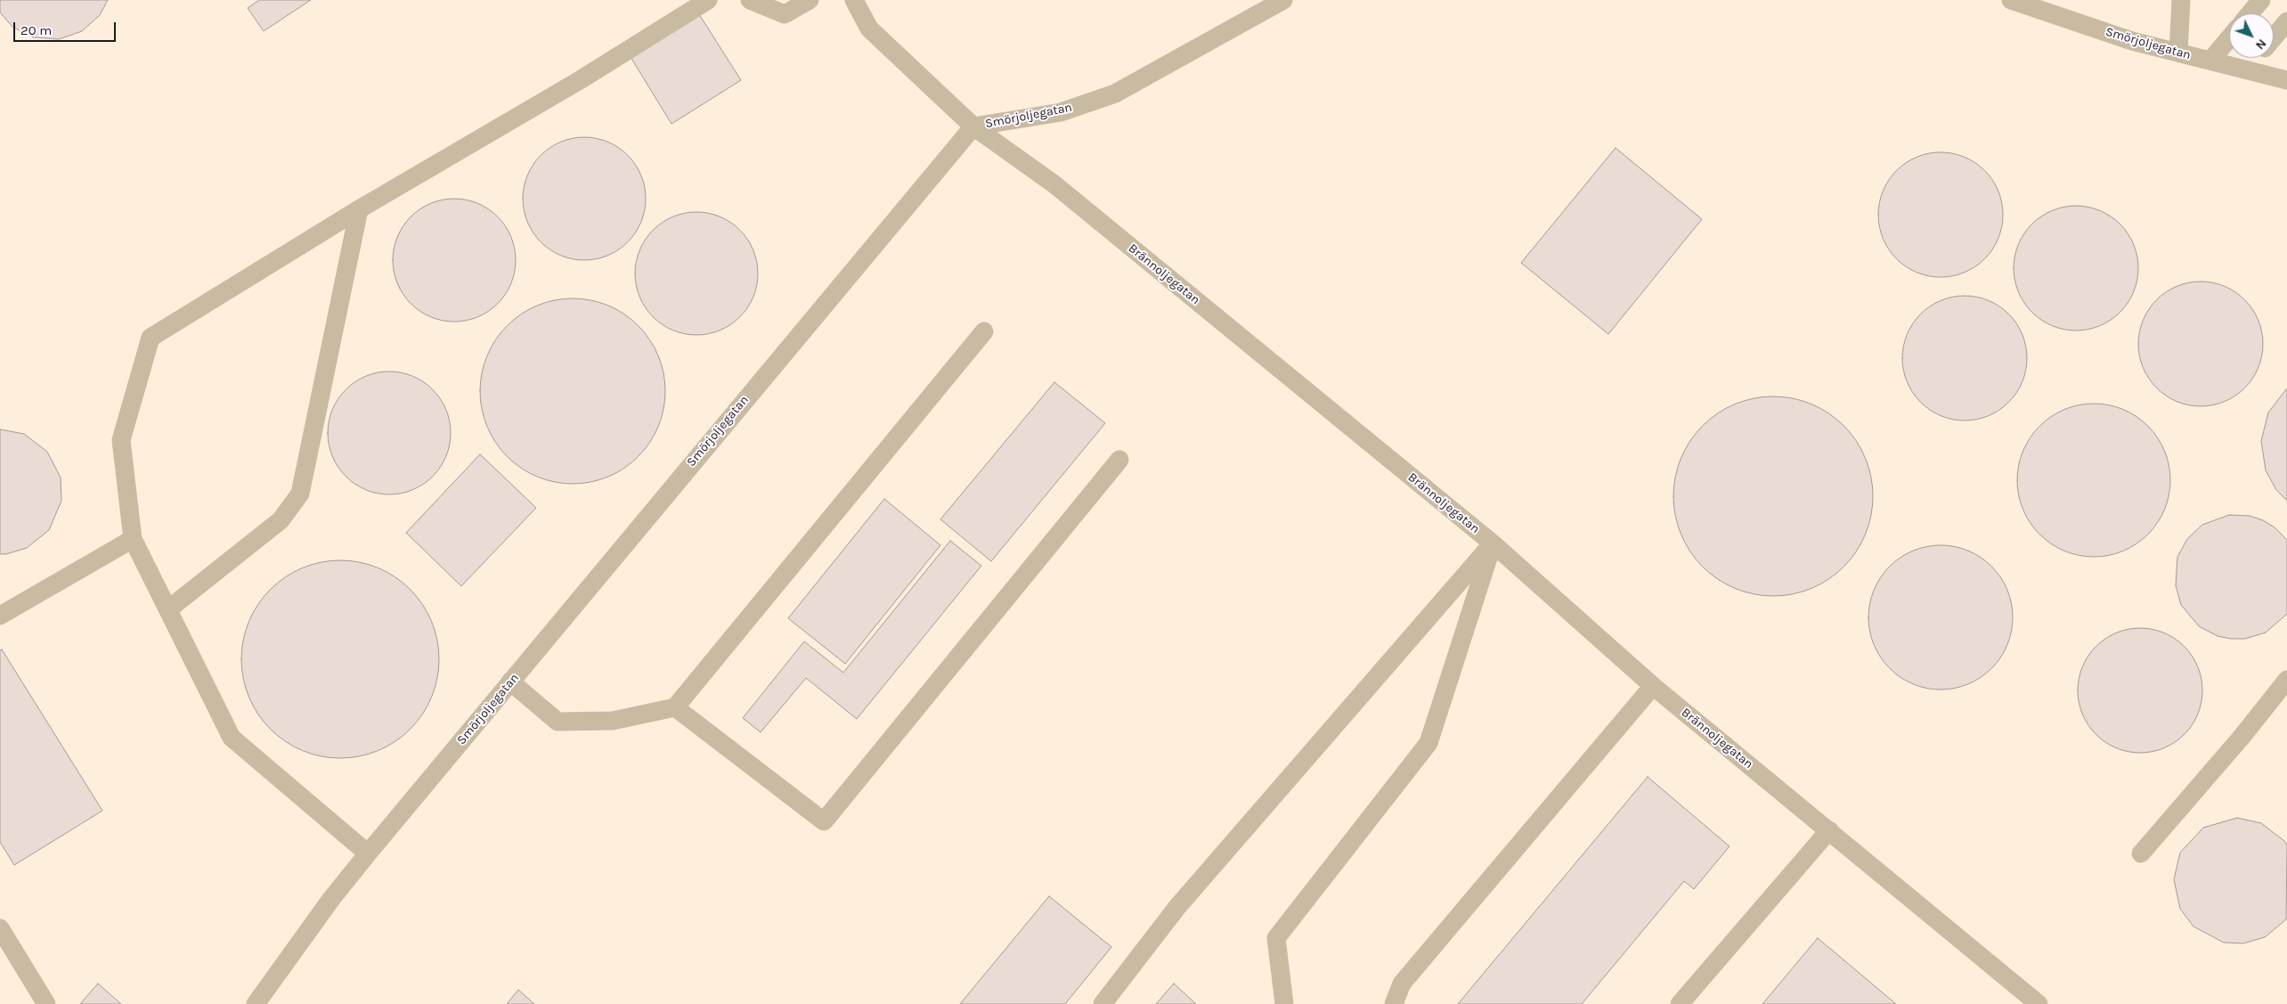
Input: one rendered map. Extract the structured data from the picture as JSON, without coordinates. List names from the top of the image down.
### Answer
{
  "streets": {
    "lane": ["Smörjoljegatan", "Brännoljegatan"]
  },
  "crossings": [
    ["Smörjoljegatan", "Brännoljegatan"]
  ],
  "scale_bar": "20 m",
  "north": "bottom right"
}
